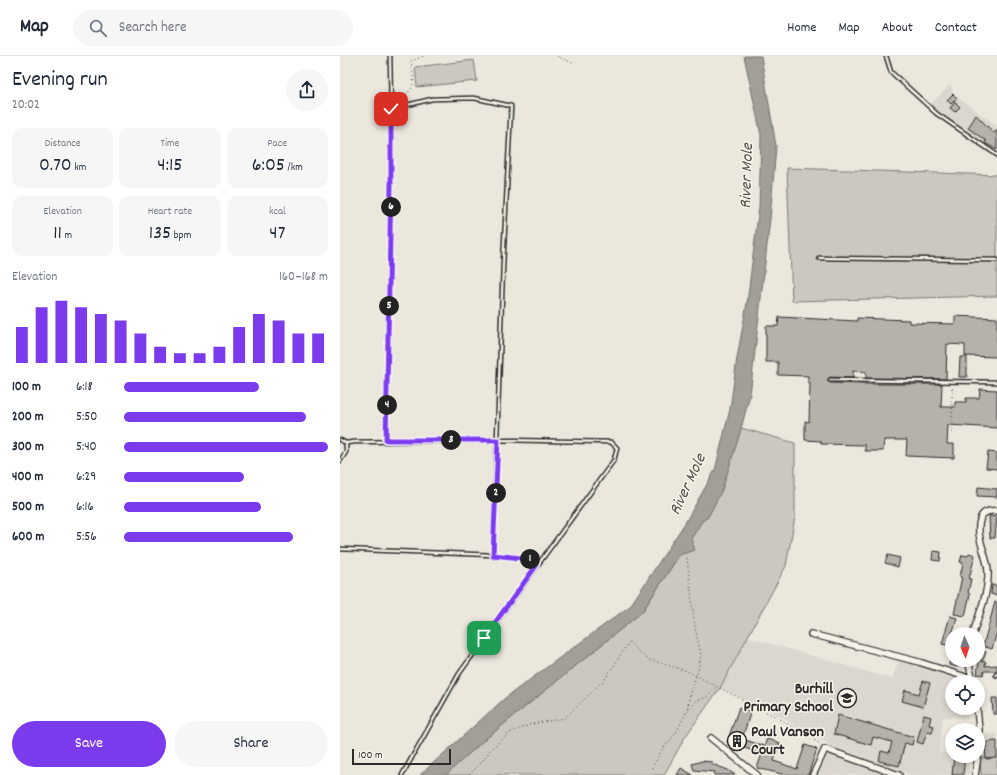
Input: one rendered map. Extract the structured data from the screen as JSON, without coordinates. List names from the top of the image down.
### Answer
{
  "water": ["River Mole"],
  "places": {
    "school or university": ["Burhill Primary School"],
    "building": ["Paul Vanson Court"]
  },
  "scale_bar": "100 m",
  "north": "bottom",
  "page": {
    "header": "Map",
    "search": "Search here",
    "nav": [
      "Home",
      "Map",
      "About",
      "Contact"
    ],
    "heading": ["Evening run", "20:02"],
    "stats": [
      ["Distance", "0.70 km"],
      ["Time", "4:15"],
      ["Pace", "6:05 /km"],
      ["Elevation", "11 m"],
      ["Heart rate", "135 bpm"],
      ["kcal", "47"]
    ],
    "pins": [
      "6",
      "5",
      "4",
      "3",
      "2",
      "1"
    ],
    "chart": ["Elevation", "160–168 m"],
    "list": [
      {
        "name": "100 m",
        "note": "6:18"
      },
      {
        "name": "200 m",
        "note": "5:50"
      },
      {
        "name": "300 m",
        "note": "5:40"
      },
      {
        "name": "400 m",
        "note": "6:29"
      },
      {
        "name": "500 m",
        "note": "6:16"
      },
      {
        "name": "600 m",
        "note": "5:56"
      }
    ],
    "buttons": ["Save", "Share"],
    "scale": "100 m"
  }
}
